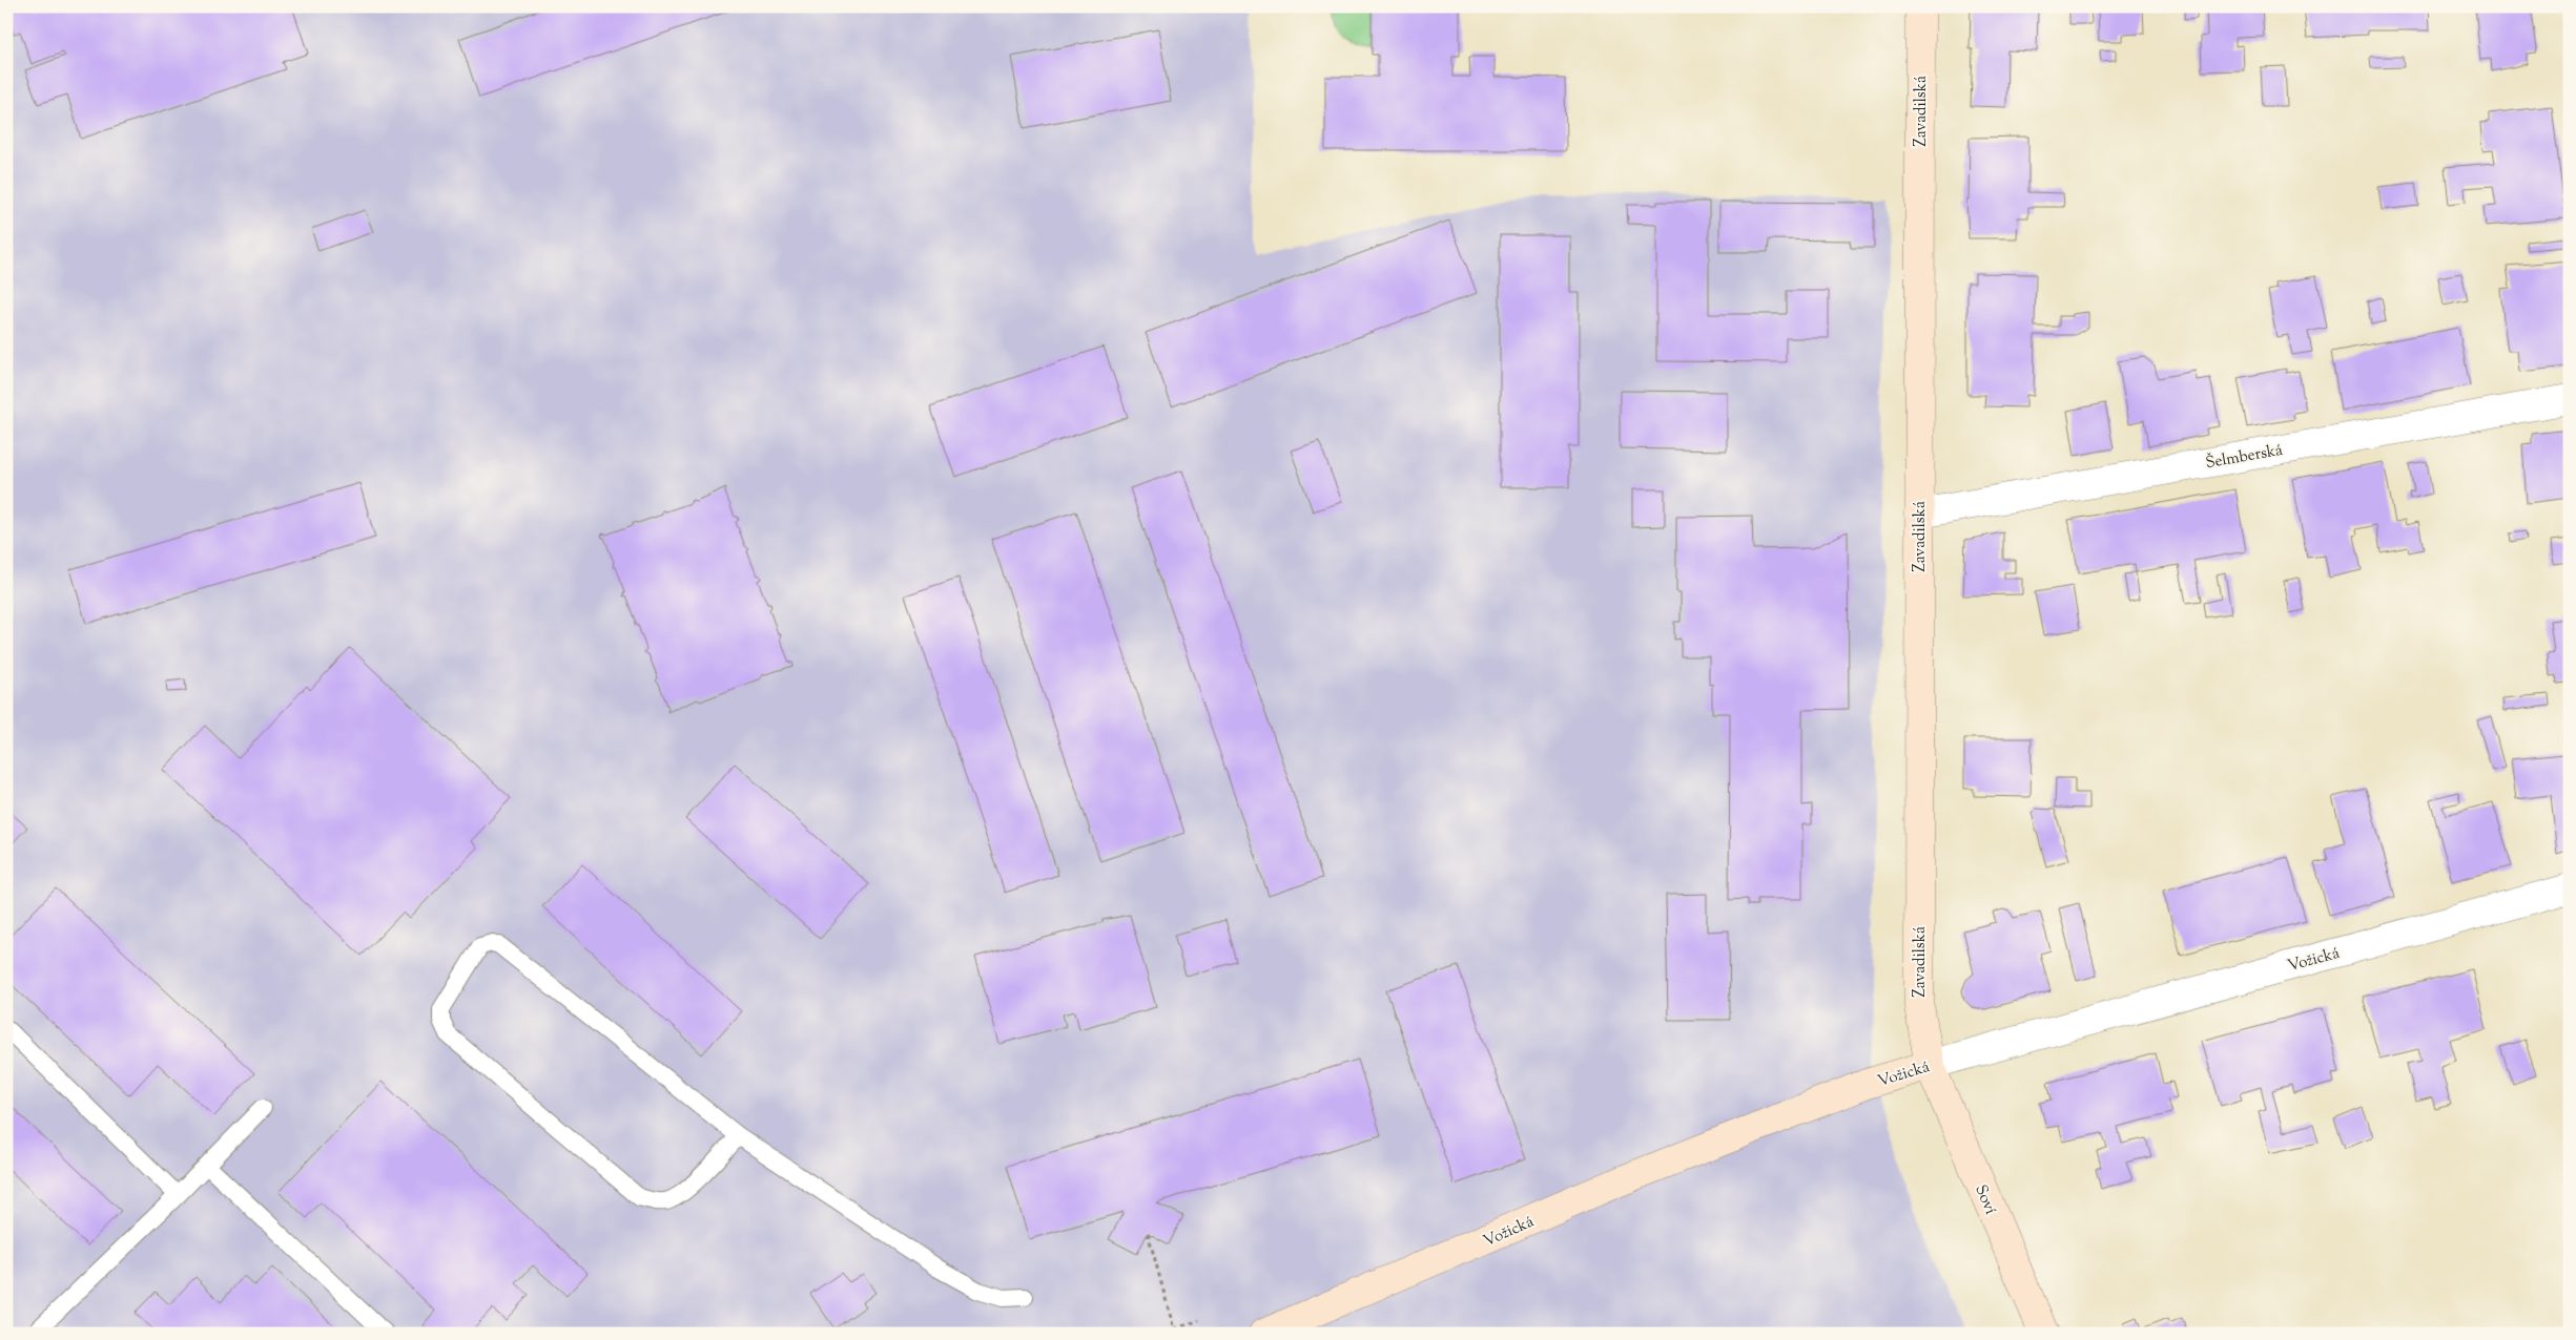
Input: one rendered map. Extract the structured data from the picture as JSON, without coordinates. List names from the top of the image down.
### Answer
{
  "streets": {
    "main road": ["Zavadilská", "Vožická", "Soví"],
    "street": ["Šelmberská"]
  },
  "crossings": [
    ["Zavadilská", "Šelmberská"],
    ["Zavadilská", "Vožická"],
    ["Zavadilská", "Soví"],
    ["Vožická", "Soví"]
  ]
}
